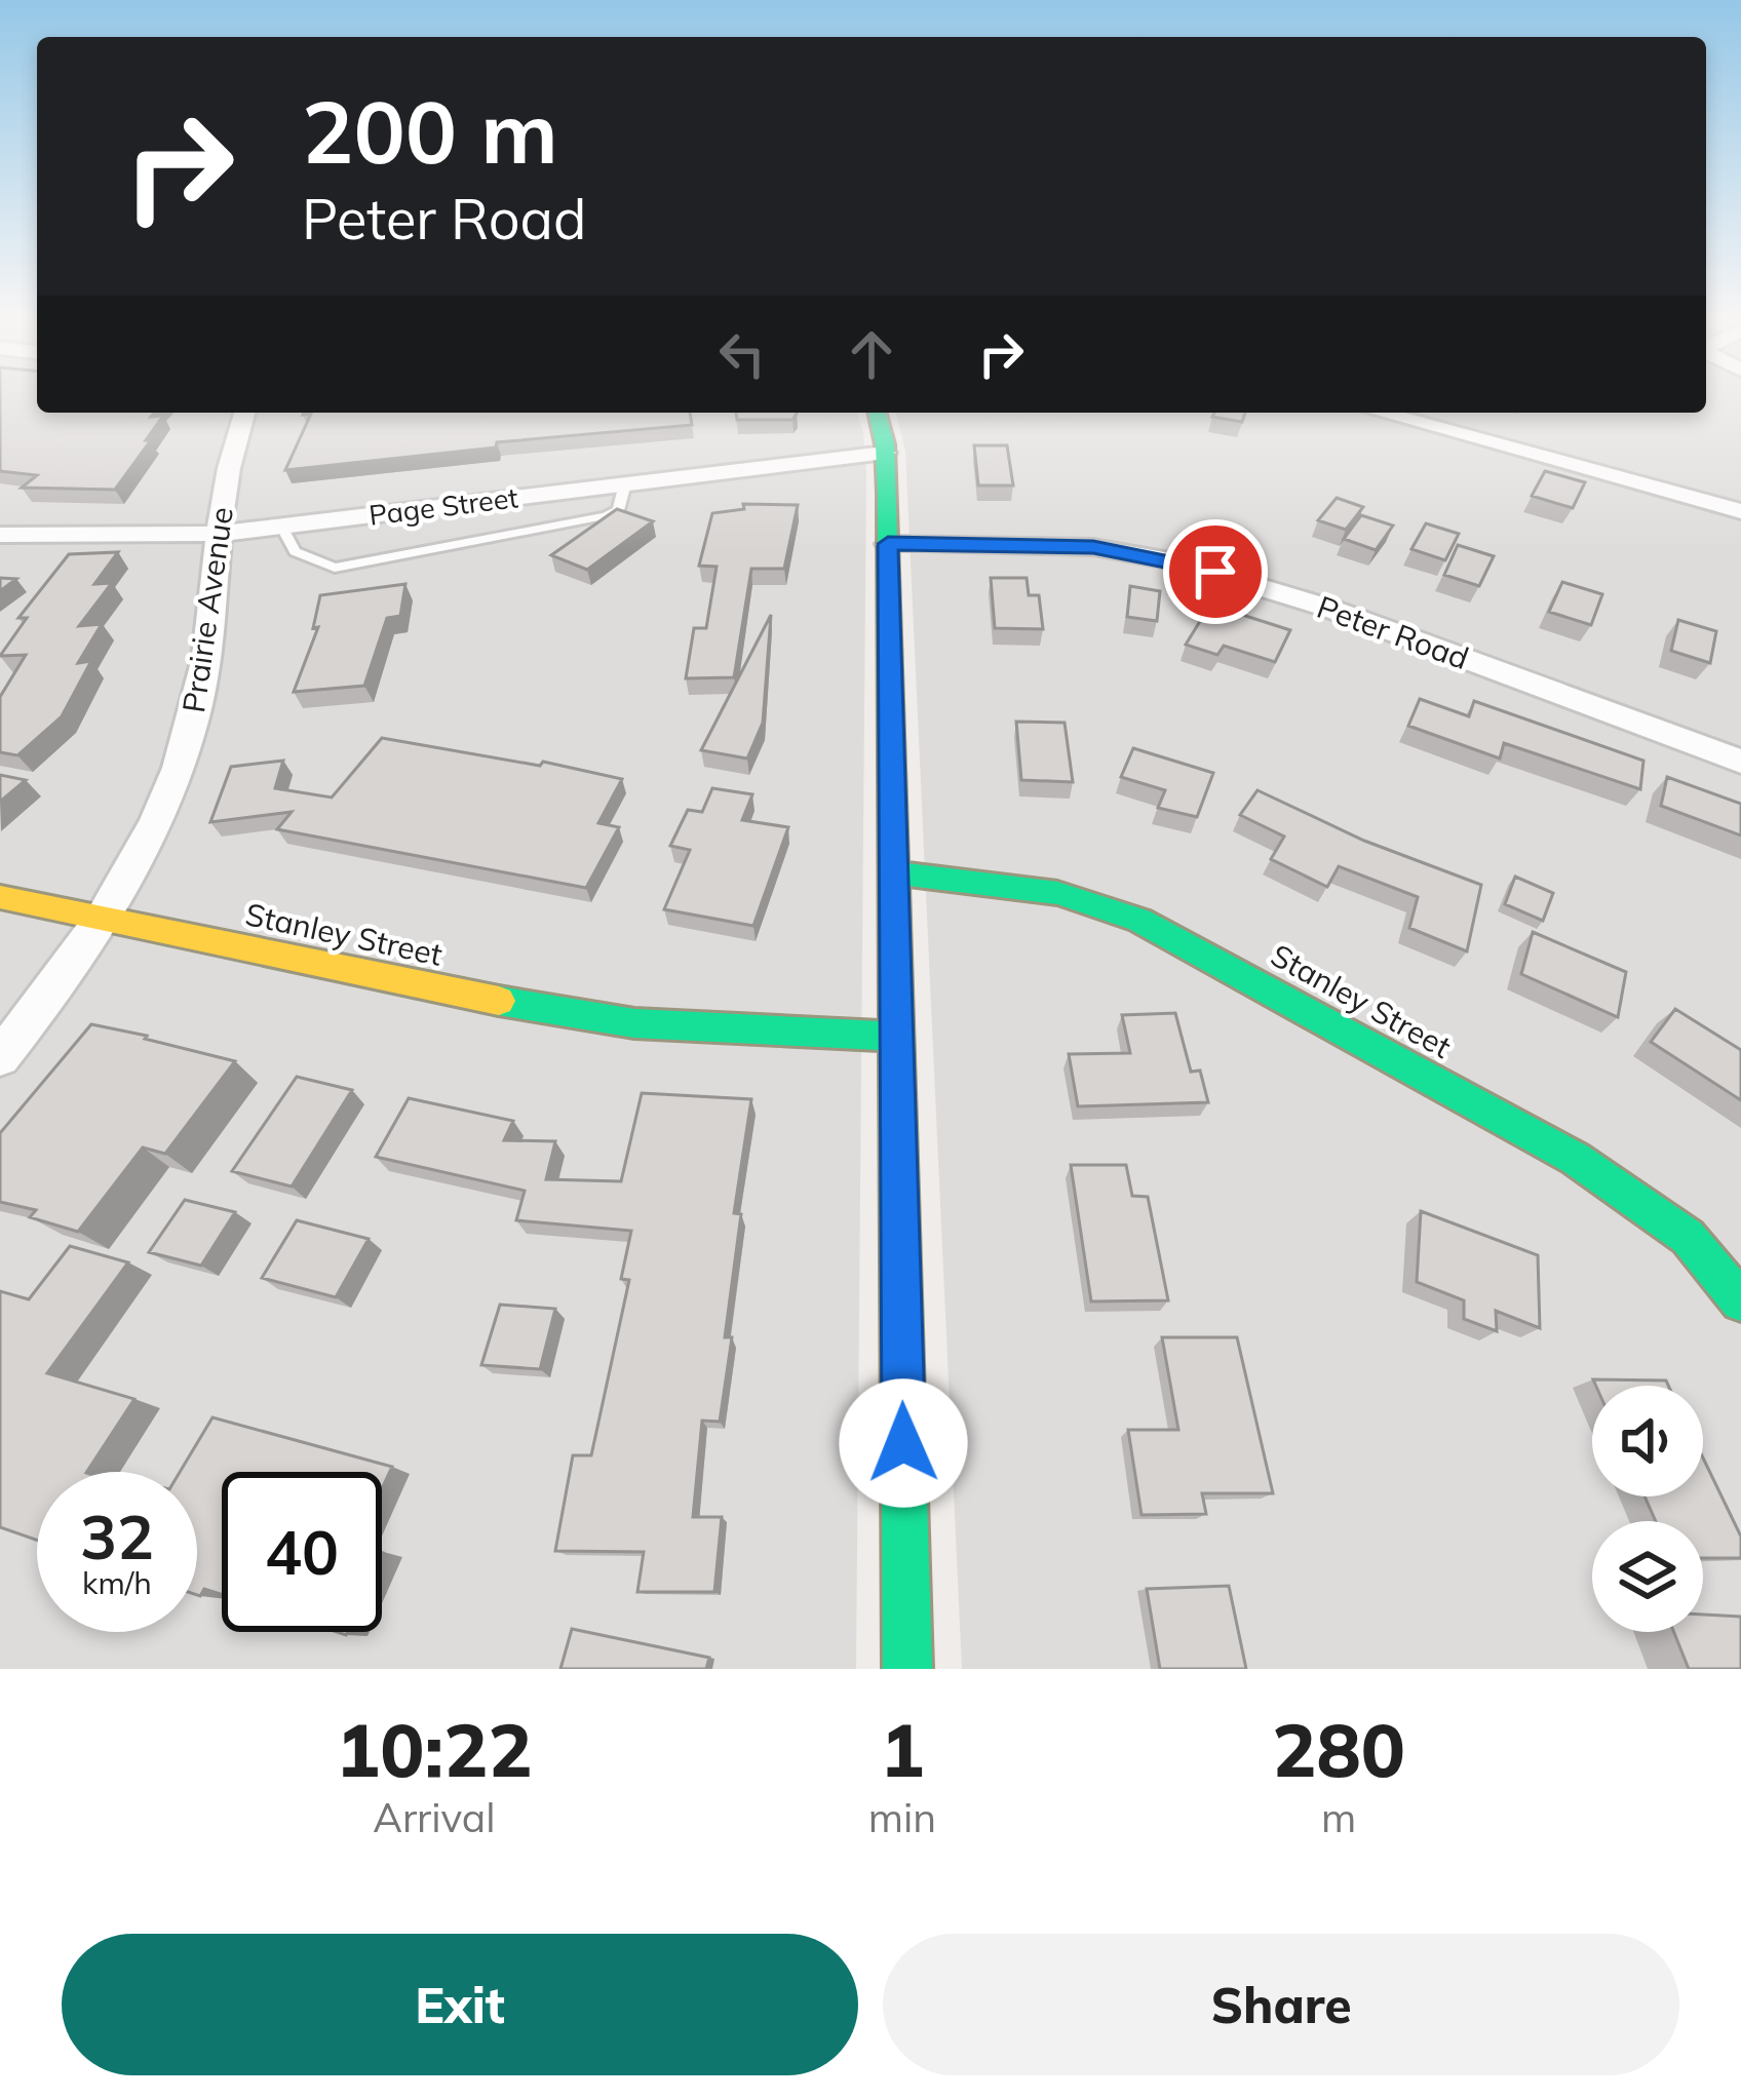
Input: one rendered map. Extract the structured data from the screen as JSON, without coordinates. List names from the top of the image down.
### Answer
{
  "streets": {
    "street": [
      "Page Street",
      "Prairie Avenue",
      "Peter Road",
      "Stanley Street"
    ]
  },
  "crossings": [
    ["Page Street", "Prairie Avenue"],
    ["Prairie Avenue", "Stanley Street"]
  ],
  "page": {
    "turn": ["200 m", "Peter Road"],
    "speed": "32 km/h",
    "limit": "40",
    "eta": [
      "10:22",
      "Arrival",
      "1",
      "min",
      "280",
      "m"
    ],
    "buttons": ["Exit", "Share"]
  }
}
